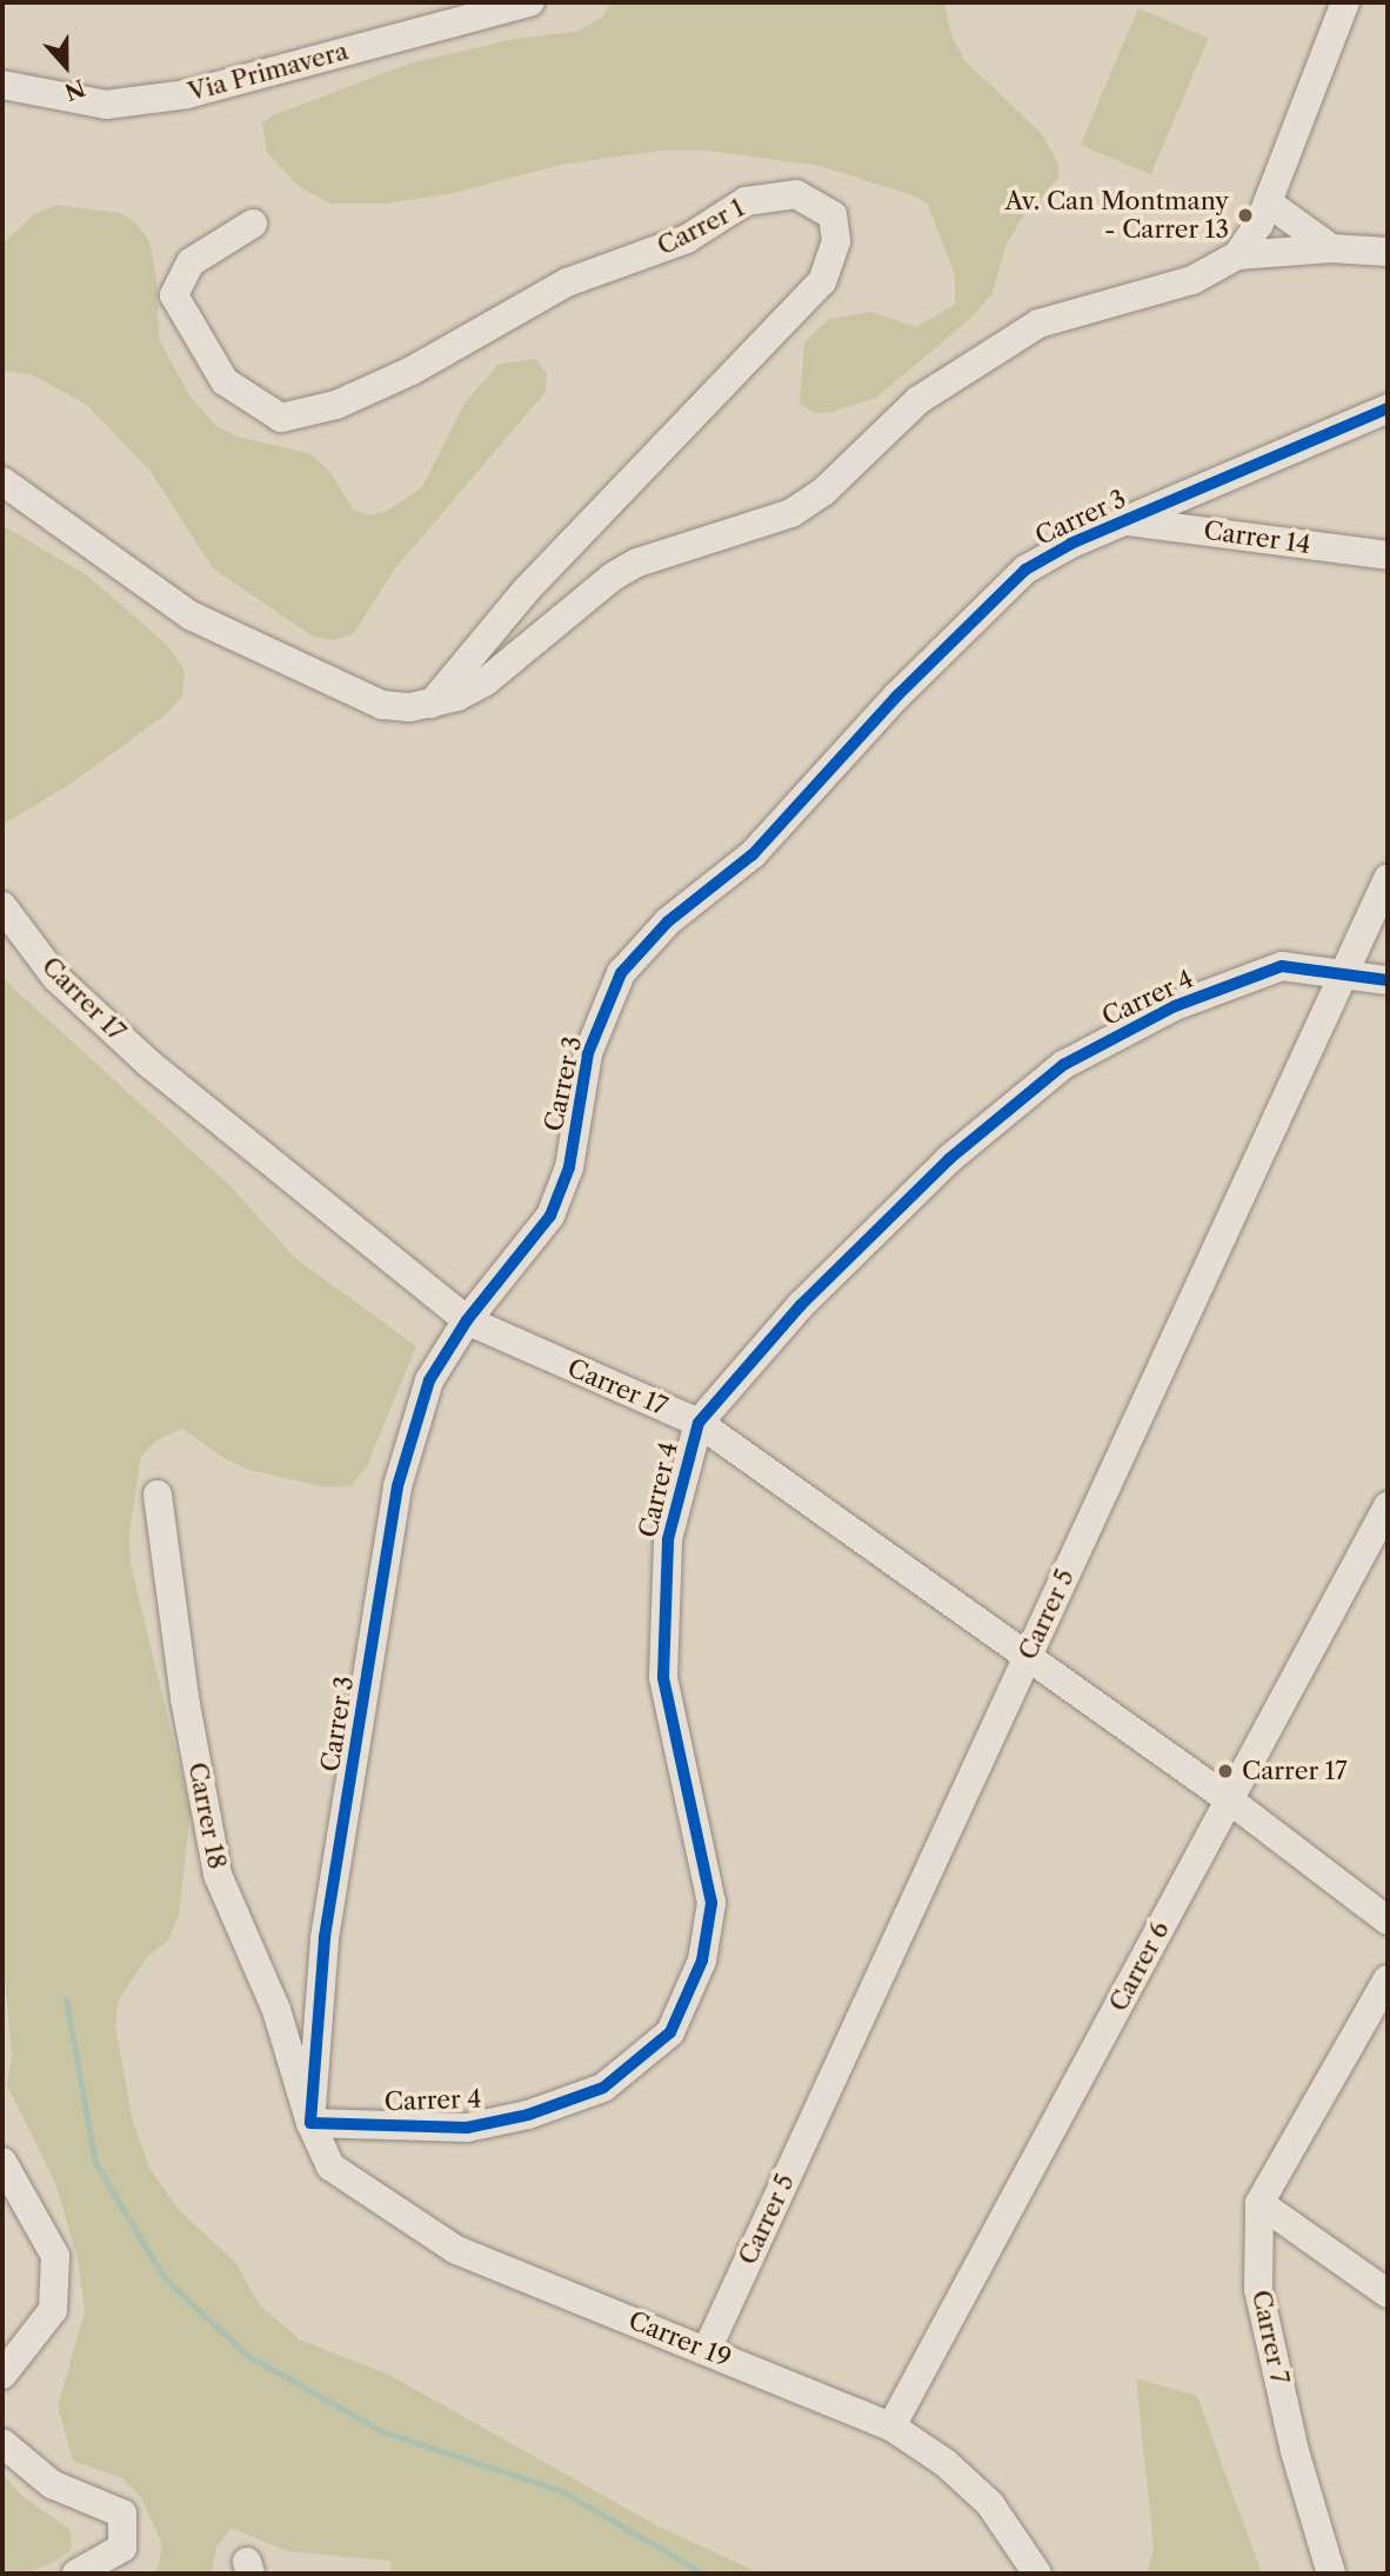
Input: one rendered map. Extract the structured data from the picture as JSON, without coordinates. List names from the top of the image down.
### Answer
{
  "streets": {
    "street": [
      "Via Primavera",
      "Carrer 1",
      "Carrer 3",
      "Carrer 14",
      "Carrer 4",
      "Carrer 17",
      "Carrer 5",
      "Carrer 18",
      "Carrer 6",
      "Carrer 7",
      "Carrer 19"
    ]
  },
  "crossings": [
    ["Carrer 3", "Carrer 14"],
    ["Carrer 3", "Carrer 4"],
    ["Carrer 3", "Carrer 17"],
    ["Carrer 3", "Carrer 18"],
    ["Carrer 3", "Carrer 19"],
    ["Carrer 4", "Carrer 17"],
    ["Carrer 4", "Carrer 5"],
    ["Carrer 4", "Carrer 18"],
    ["Carrer 4", "Carrer 19"],
    ["Carrer 17", "Carrer 5"],
    ["Carrer 17", "Carrer 6"],
    ["Carrer 5", "Carrer 19"],
    ["Carrer 18", "Carrer 19"],
    ["Carrer 6", "Carrer 19"]
  ],
  "places": ["Av. Can Montmany - Carrer 13", "Carrer 17"],
  "north": "bottom"
}
